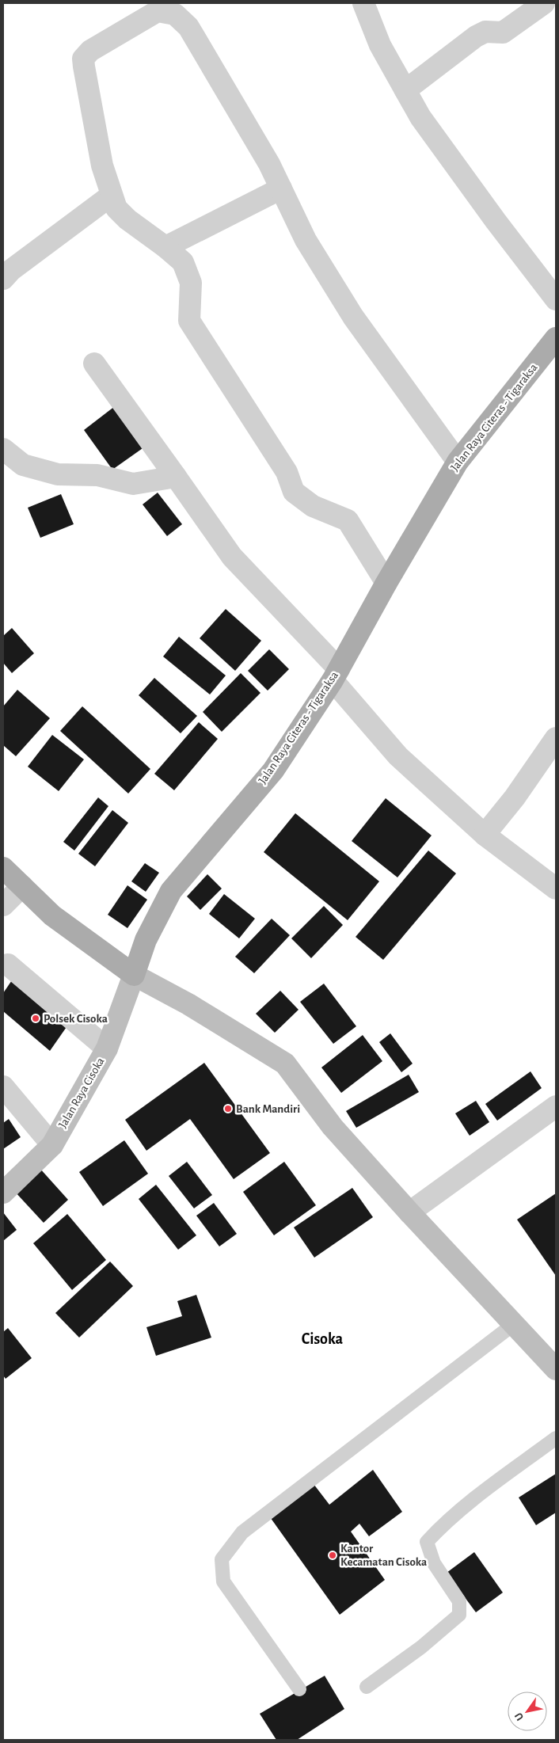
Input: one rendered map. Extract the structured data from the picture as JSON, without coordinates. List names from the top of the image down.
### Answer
{
  "streets": {
    "main road": ["Jalan Raya Citeras - Tigaraksa"],
    "street": ["Jalan Raya Cisoka"]
  },
  "crossings": [
    ["Jalan Raya Citeras - Tigaraksa", "Jalan Raya Cisoka"]
  ],
  "districts": ["Cisoka"],
  "places": ["Polsek Cisoka", "Bank Mandiri", "Kantor Kecamatan Cisoka"],
  "north": "bottom left"
}
